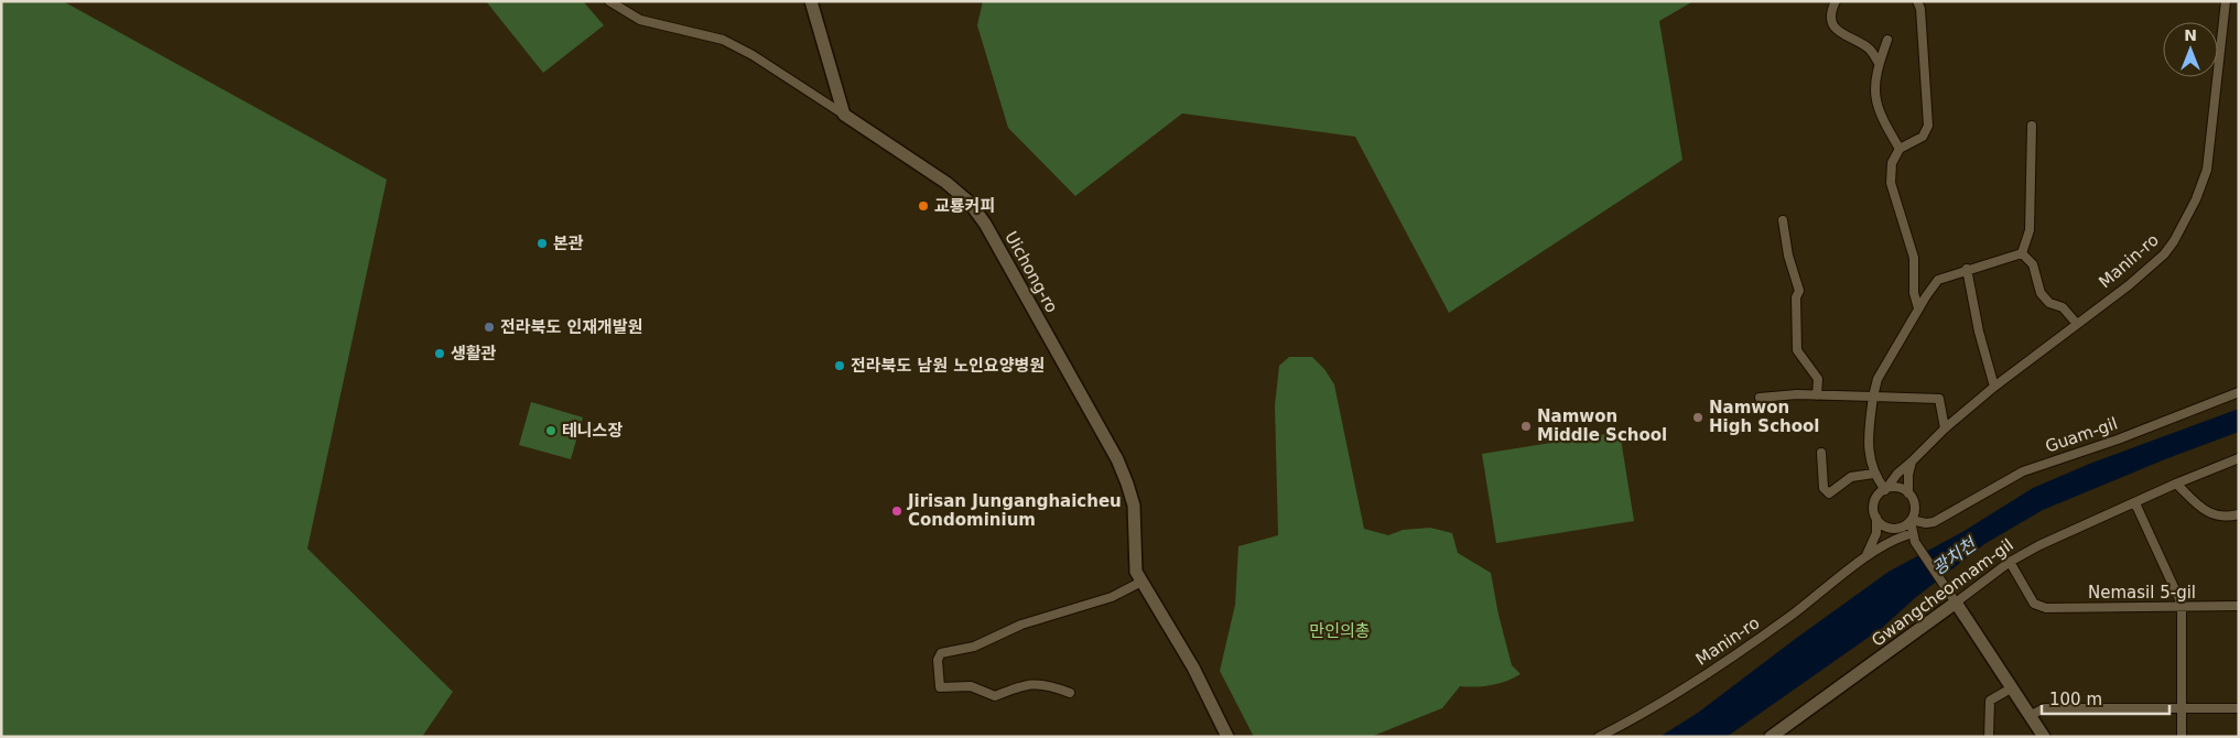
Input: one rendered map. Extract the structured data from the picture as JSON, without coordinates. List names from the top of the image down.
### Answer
{
  "streets": {
    "street": [
      "Manin-ro",
      "Uichong-ro",
      "Guam-gil",
      "Gwangcheonnam-gil",
      "Nemasil 5-gil"
    ]
  },
  "crossings": [
    ["Manin-ro", "Guam-gil"],
    ["Gwangcheonnam-gil", "Nemasil 5-gil"]
  ],
  "water": ["광치천"],
  "parks": ["만인의총"],
  "places": [
    "교룡커피",
    "본관",
    "전라북도 인재개발원",
    "생활관",
    "전라북도 남원 노인요양병원",
    "Namwon High School",
    "Namwon Middle School",
    "테니스장",
    "Jirisan Junganghaicheu Condominium"
  ],
  "scale_bar": "100 m",
  "north": "top"
}
